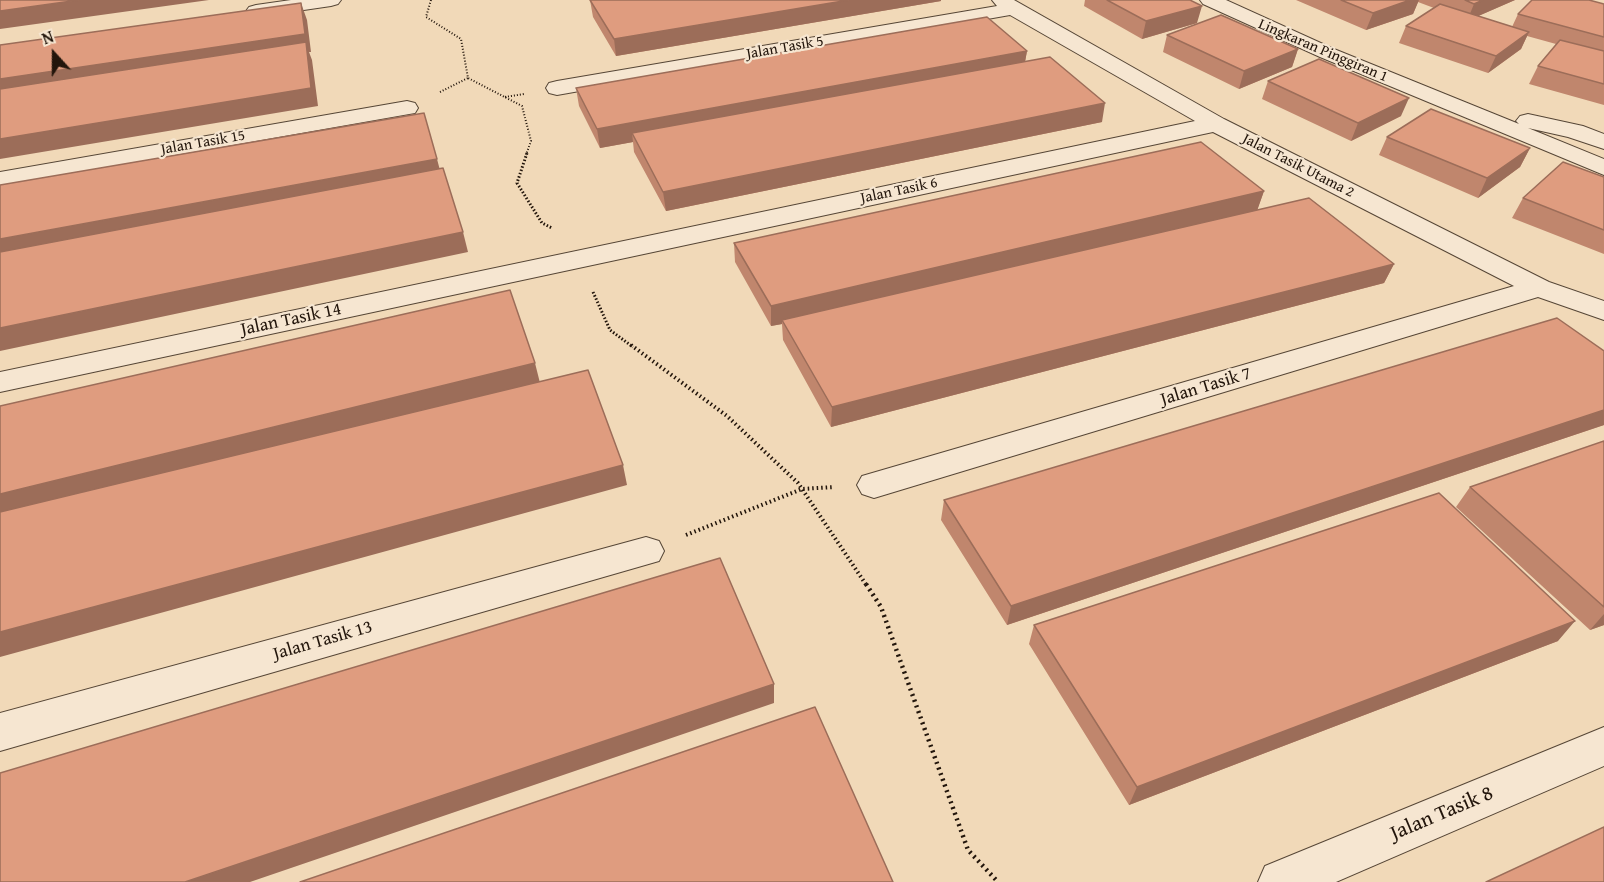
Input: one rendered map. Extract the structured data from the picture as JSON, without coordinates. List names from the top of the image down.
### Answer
{
  "streets": {
    "street": [
      "Jalan Tasik 5",
      "Lingkaran Pinggiran 1",
      "Jalan Tasik 15",
      "Jalan Tasik Utama 2",
      "Jalan Tasik 6",
      "Jalan Tasik 14",
      "Jalan Tasik 7",
      "Jalan Tasik 13",
      "Jalan Tasik 8"
    ]
  },
  "crossings": [
    ["Jalan Tasik 5", "Jalan Tasik Utama 2"],
    ["Jalan Tasik Utama 2", "Jalan Tasik 6"],
    ["Jalan Tasik Utama 2", "Jalan Tasik 7"],
    ["Jalan Tasik 6", "Jalan Tasik 14"]
  ],
  "north": "top"
}
